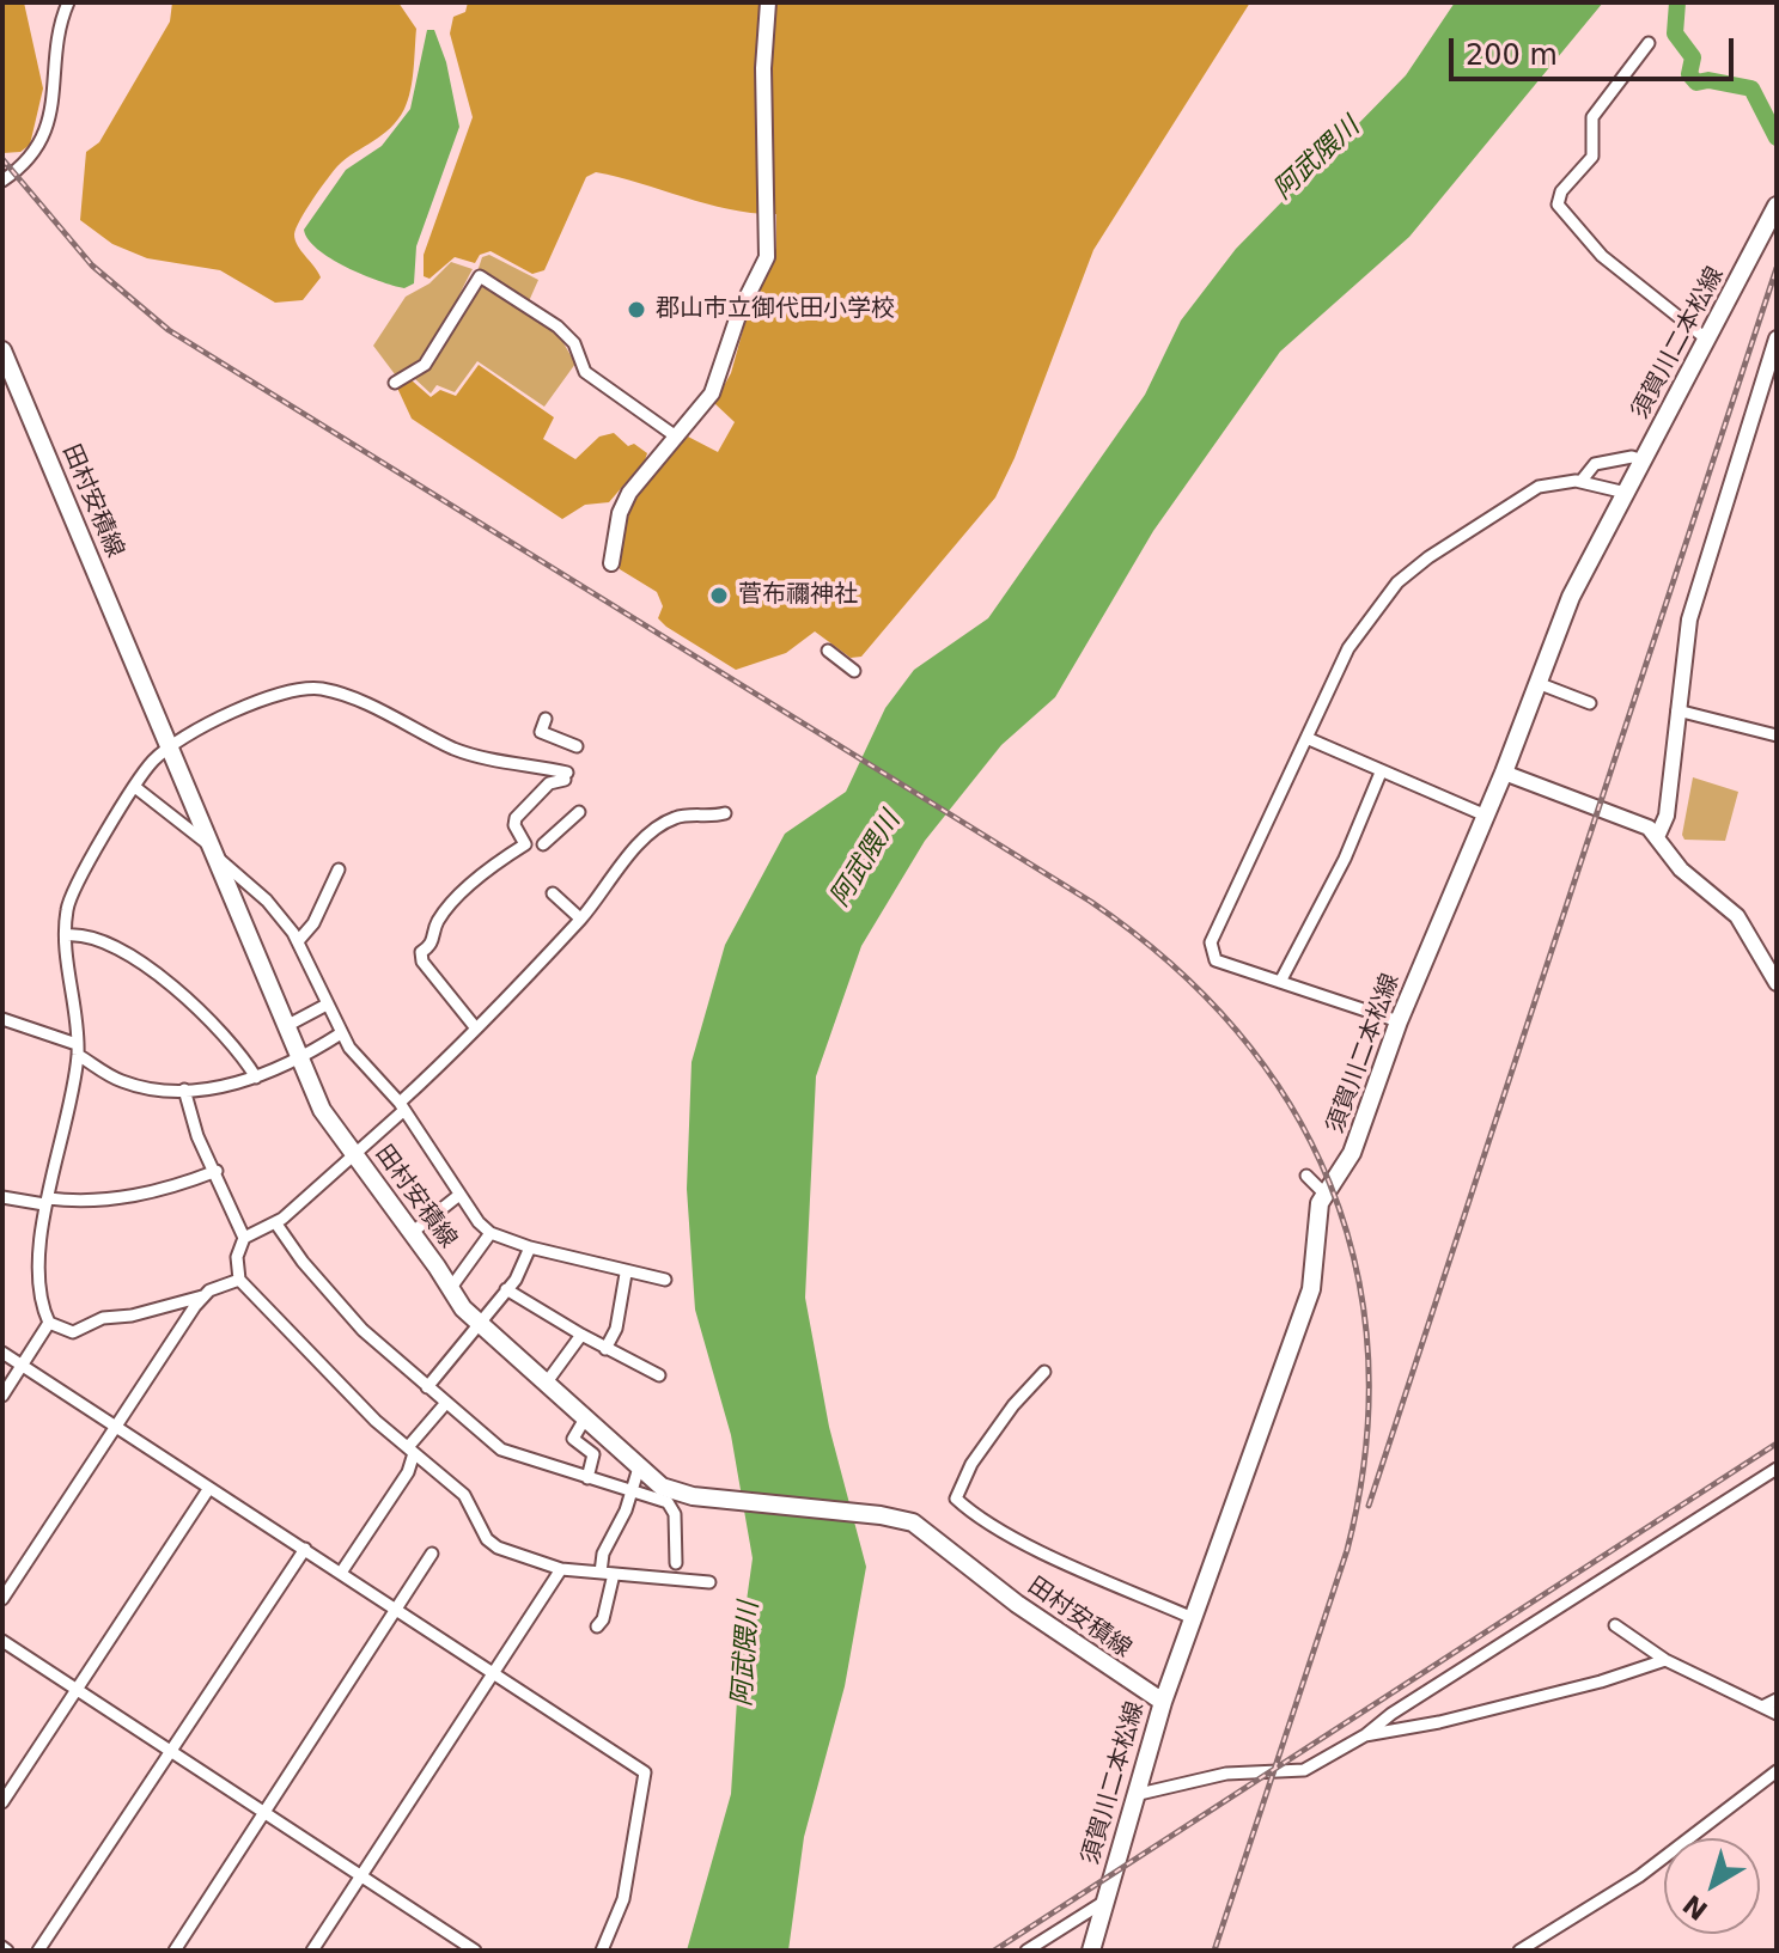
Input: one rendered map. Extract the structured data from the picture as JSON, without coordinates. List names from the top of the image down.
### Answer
{
  "streets": {
    "main road": ["須賀川二本松線", "田村安積線"]
  },
  "crossings": [
    ["須賀川二本松線", "田村安積線"]
  ],
  "water": ["阿武隈川"],
  "places": ["郡山市立御代田小学校", "菅布禰神社"],
  "scale_bar": "200 m",
  "north": "bottom left"
}
